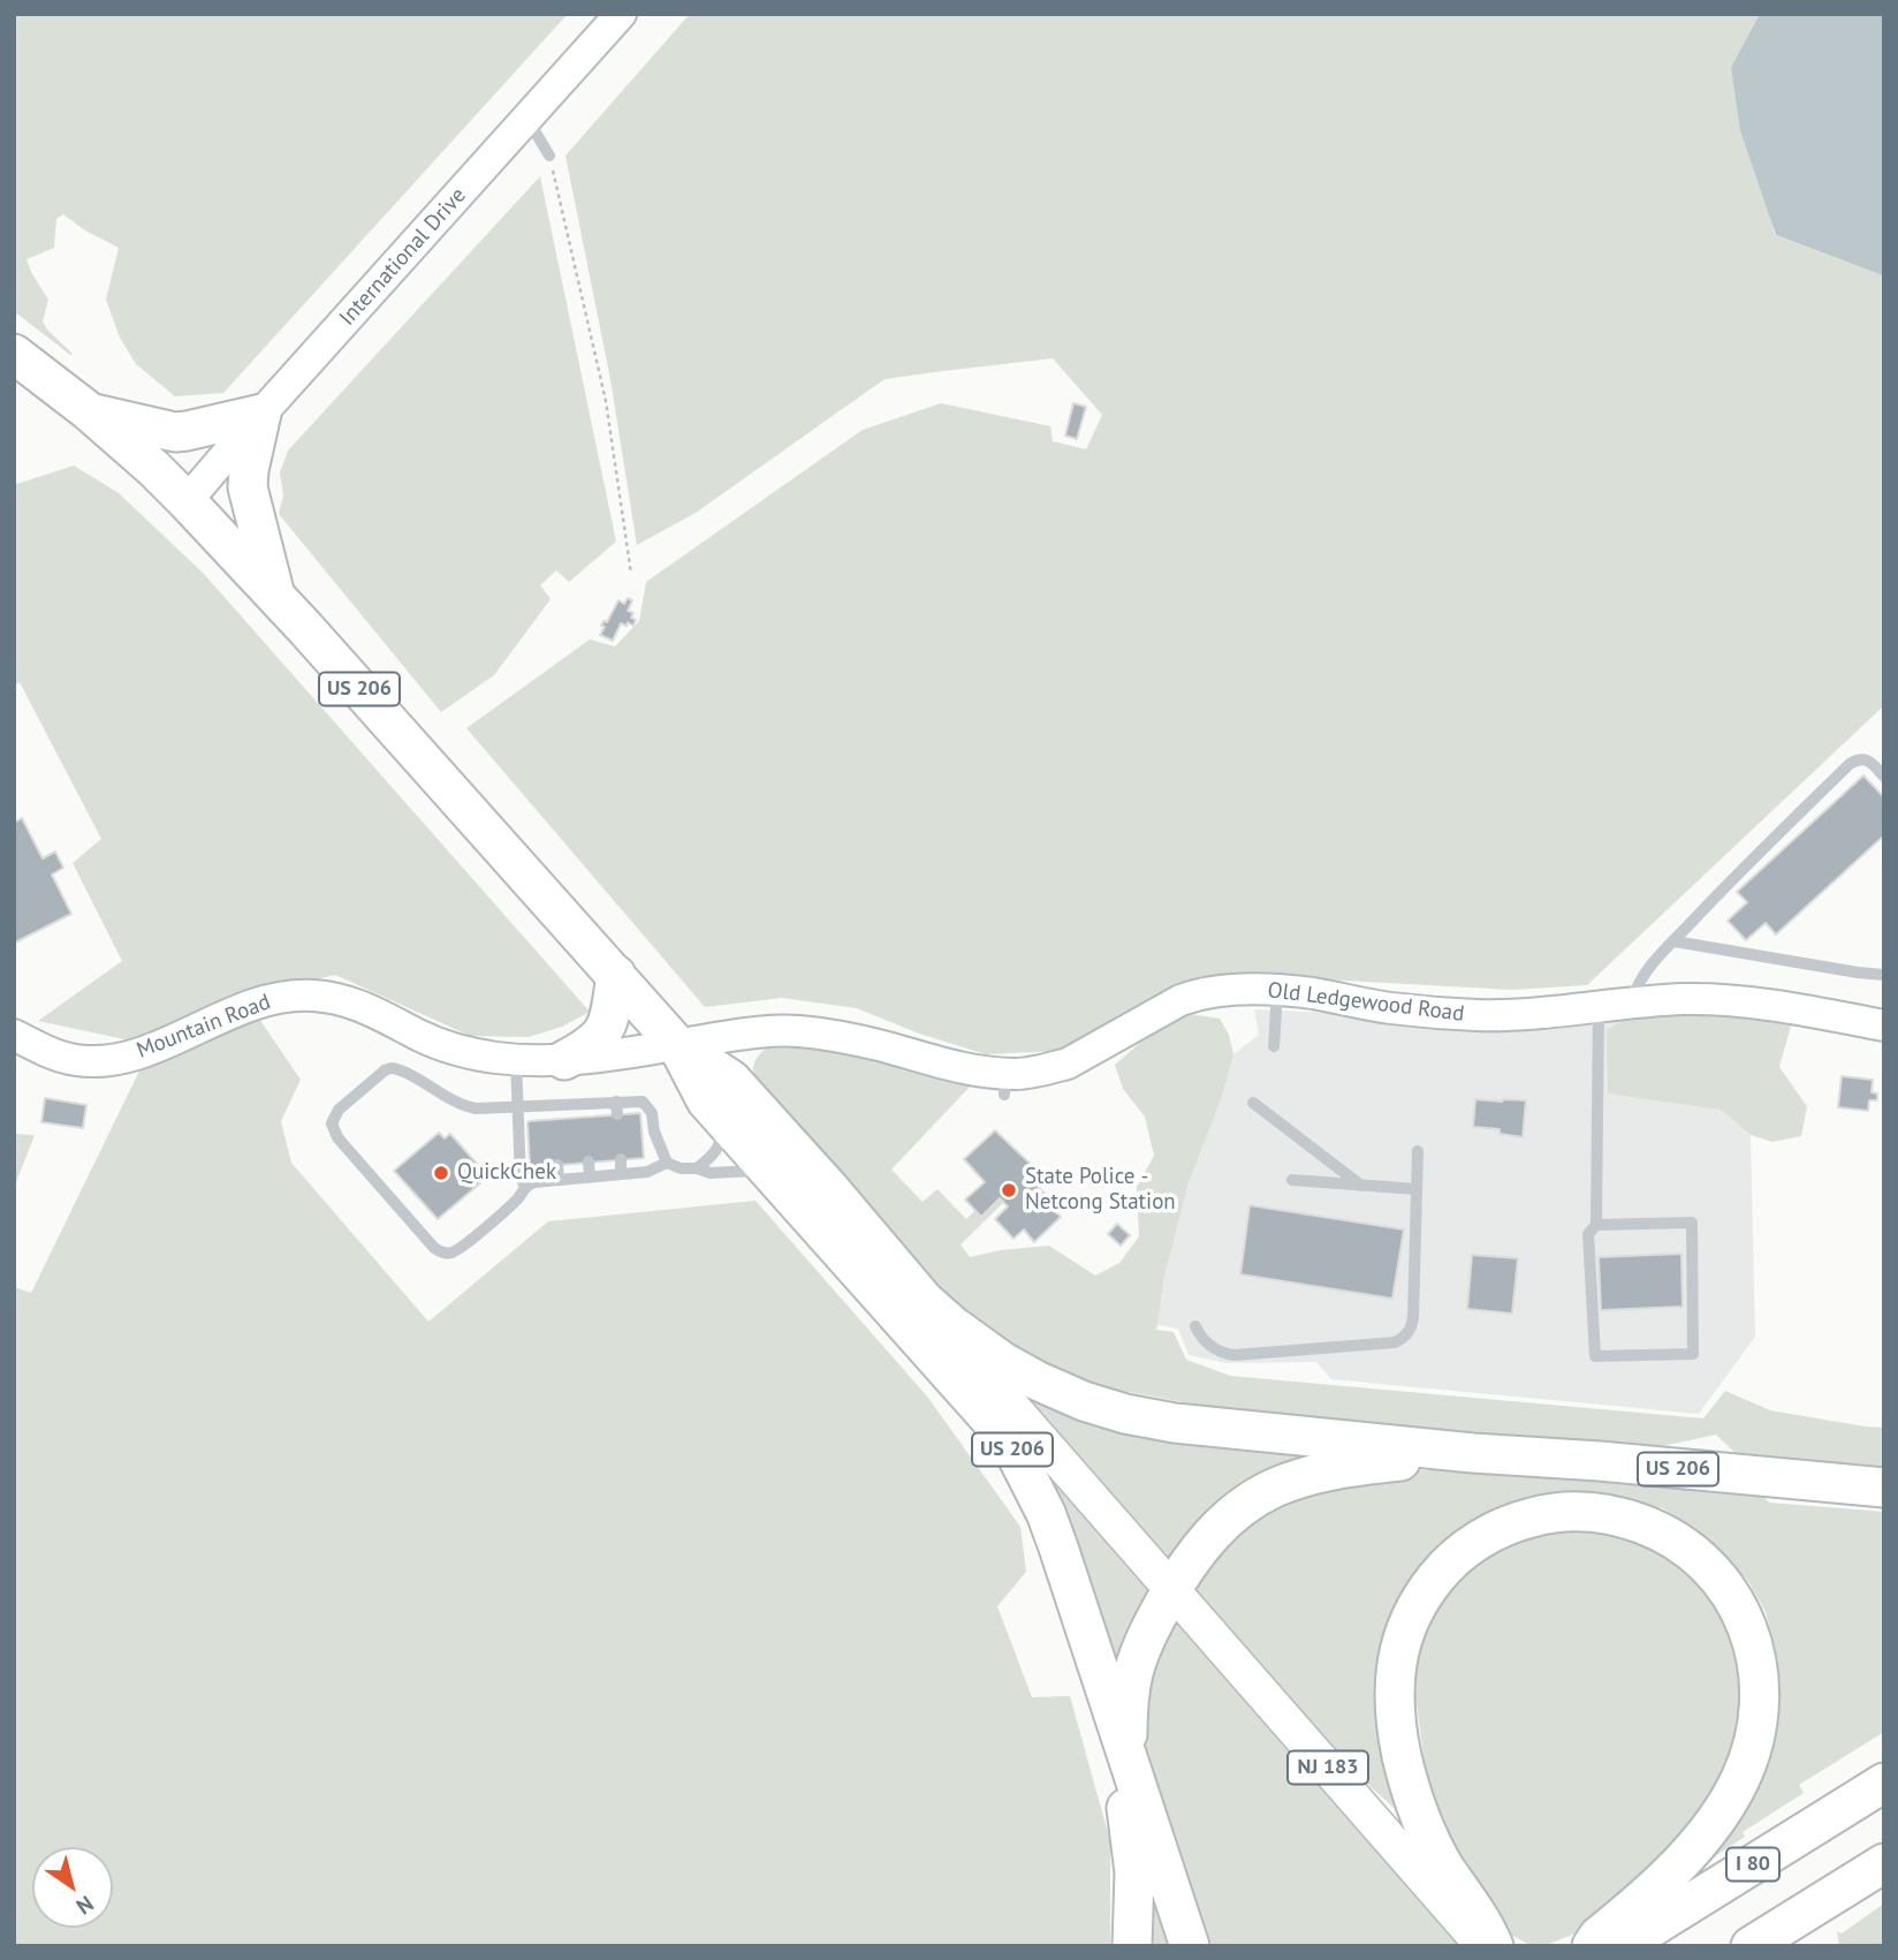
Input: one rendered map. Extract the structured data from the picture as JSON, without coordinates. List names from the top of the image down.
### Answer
{
  "streets": {
    "highway": ["US 206", "I 80"],
    "main road": ["NJ 183"],
    "street": ["International Drive", "Old Ledgewood Road", "Mountain Road"]
  },
  "crossings": [
    ["International Drive", "US 206"],
    ["US 206", "Old Ledgewood Road"],
    ["US 206", "Mountain Road"],
    ["US 206", "NJ 183"],
    ["Old Ledgewood Road", "Mountain Road"]
  ],
  "places": ["QuickChek", "State Police - Netcong Station"],
  "north": "bottom right"
}
